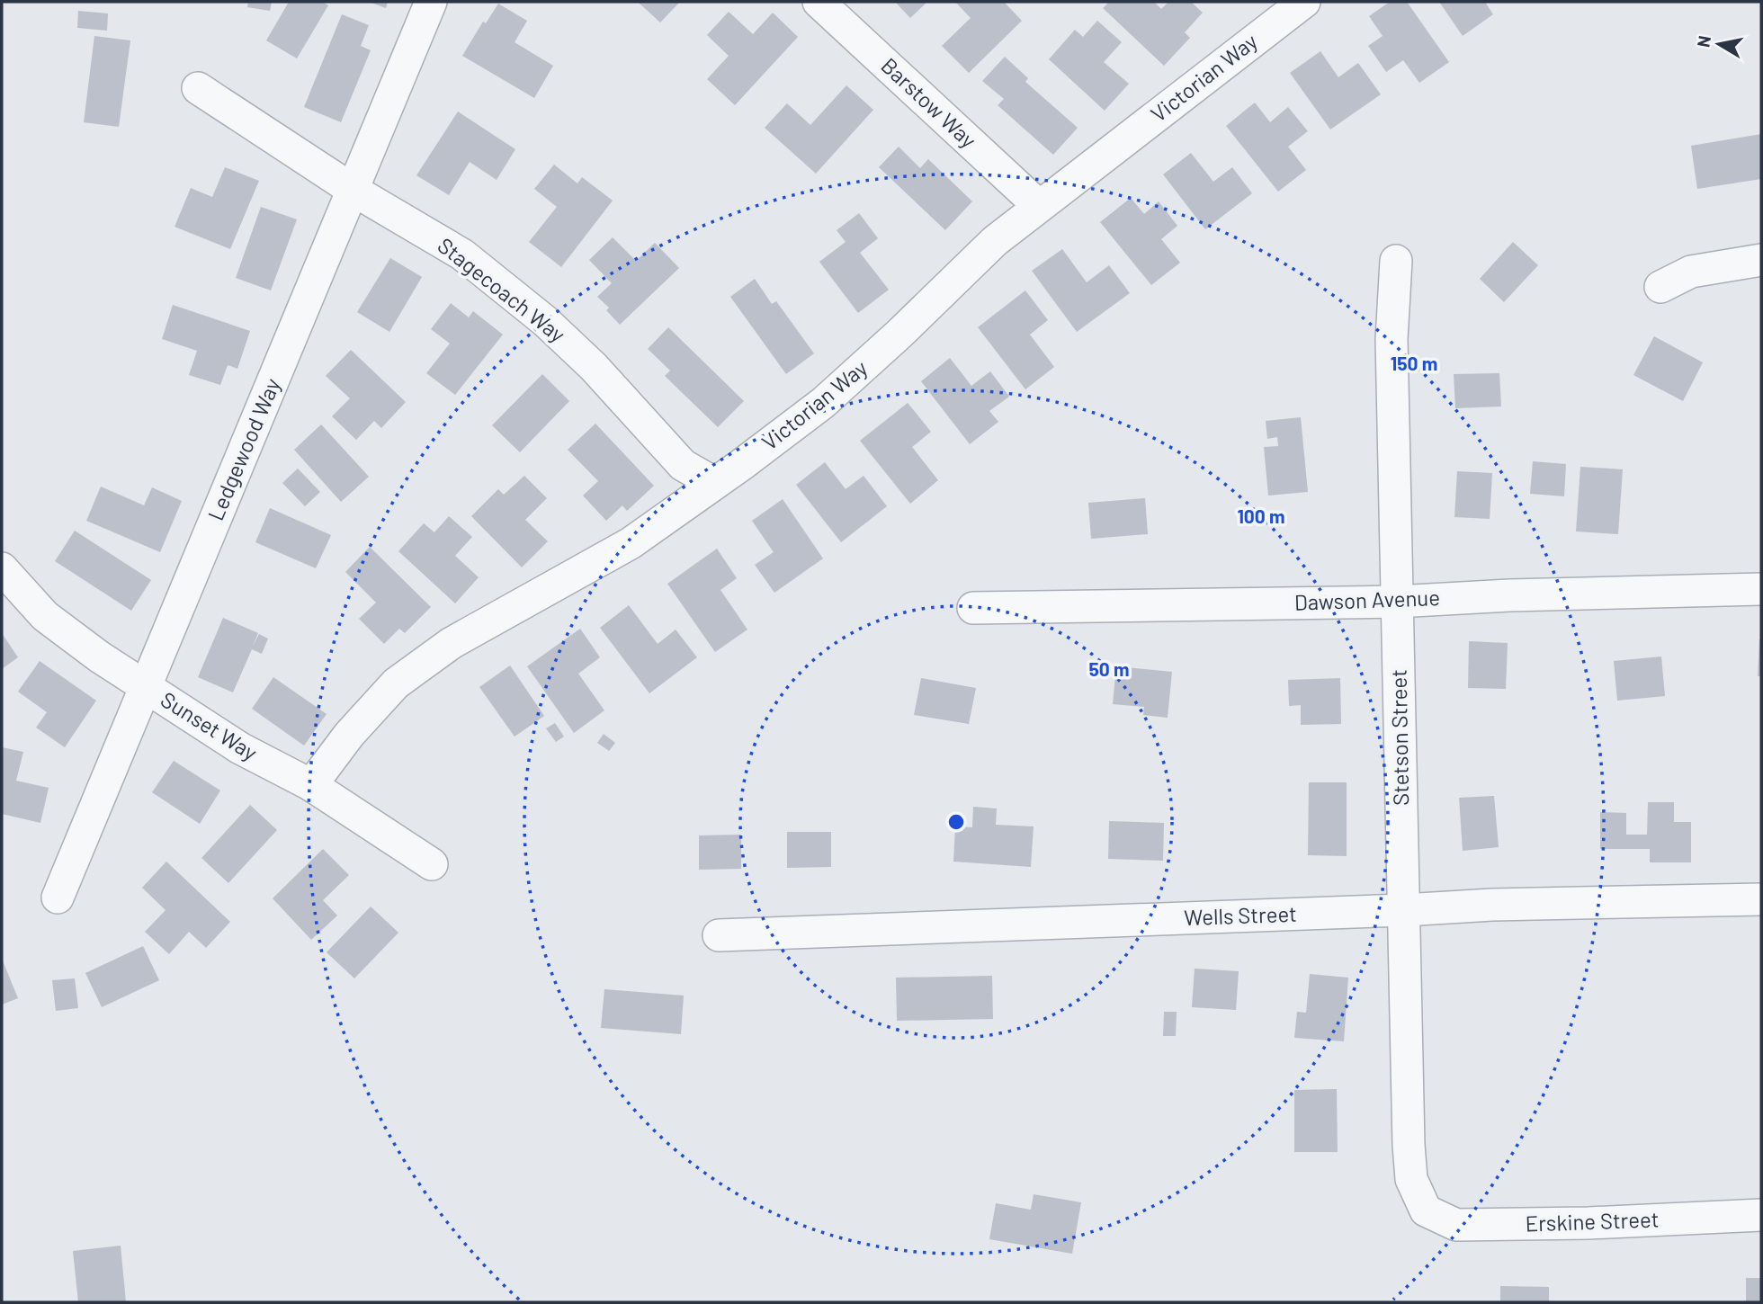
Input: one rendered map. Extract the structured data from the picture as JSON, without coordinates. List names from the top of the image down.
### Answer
{
  "streets": {
    "street": [
      "Victorian Way",
      "Barstow Way",
      "Stagecoach Way",
      "Ledgewood Way",
      "Dawson Avenue",
      "Sunset Way",
      "Stetson Street",
      "Wells Street",
      "Erskine Street"
    ]
  },
  "crossings": [
    ["Victorian Way", "Barstow Way"],
    ["Victorian Way", "Stagecoach Way"],
    ["Victorian Way", "Sunset Way"],
    ["Stagecoach Way", "Ledgewood Way"],
    ["Ledgewood Way", "Sunset Way"],
    ["Dawson Avenue", "Stetson Street"],
    ["Stetson Street", "Wells Street"],
    ["Stetson Street", "Erskine Street"]
  ],
  "north": "left",
  "rings": ["150 m", "100 m", "50 m"]
}
